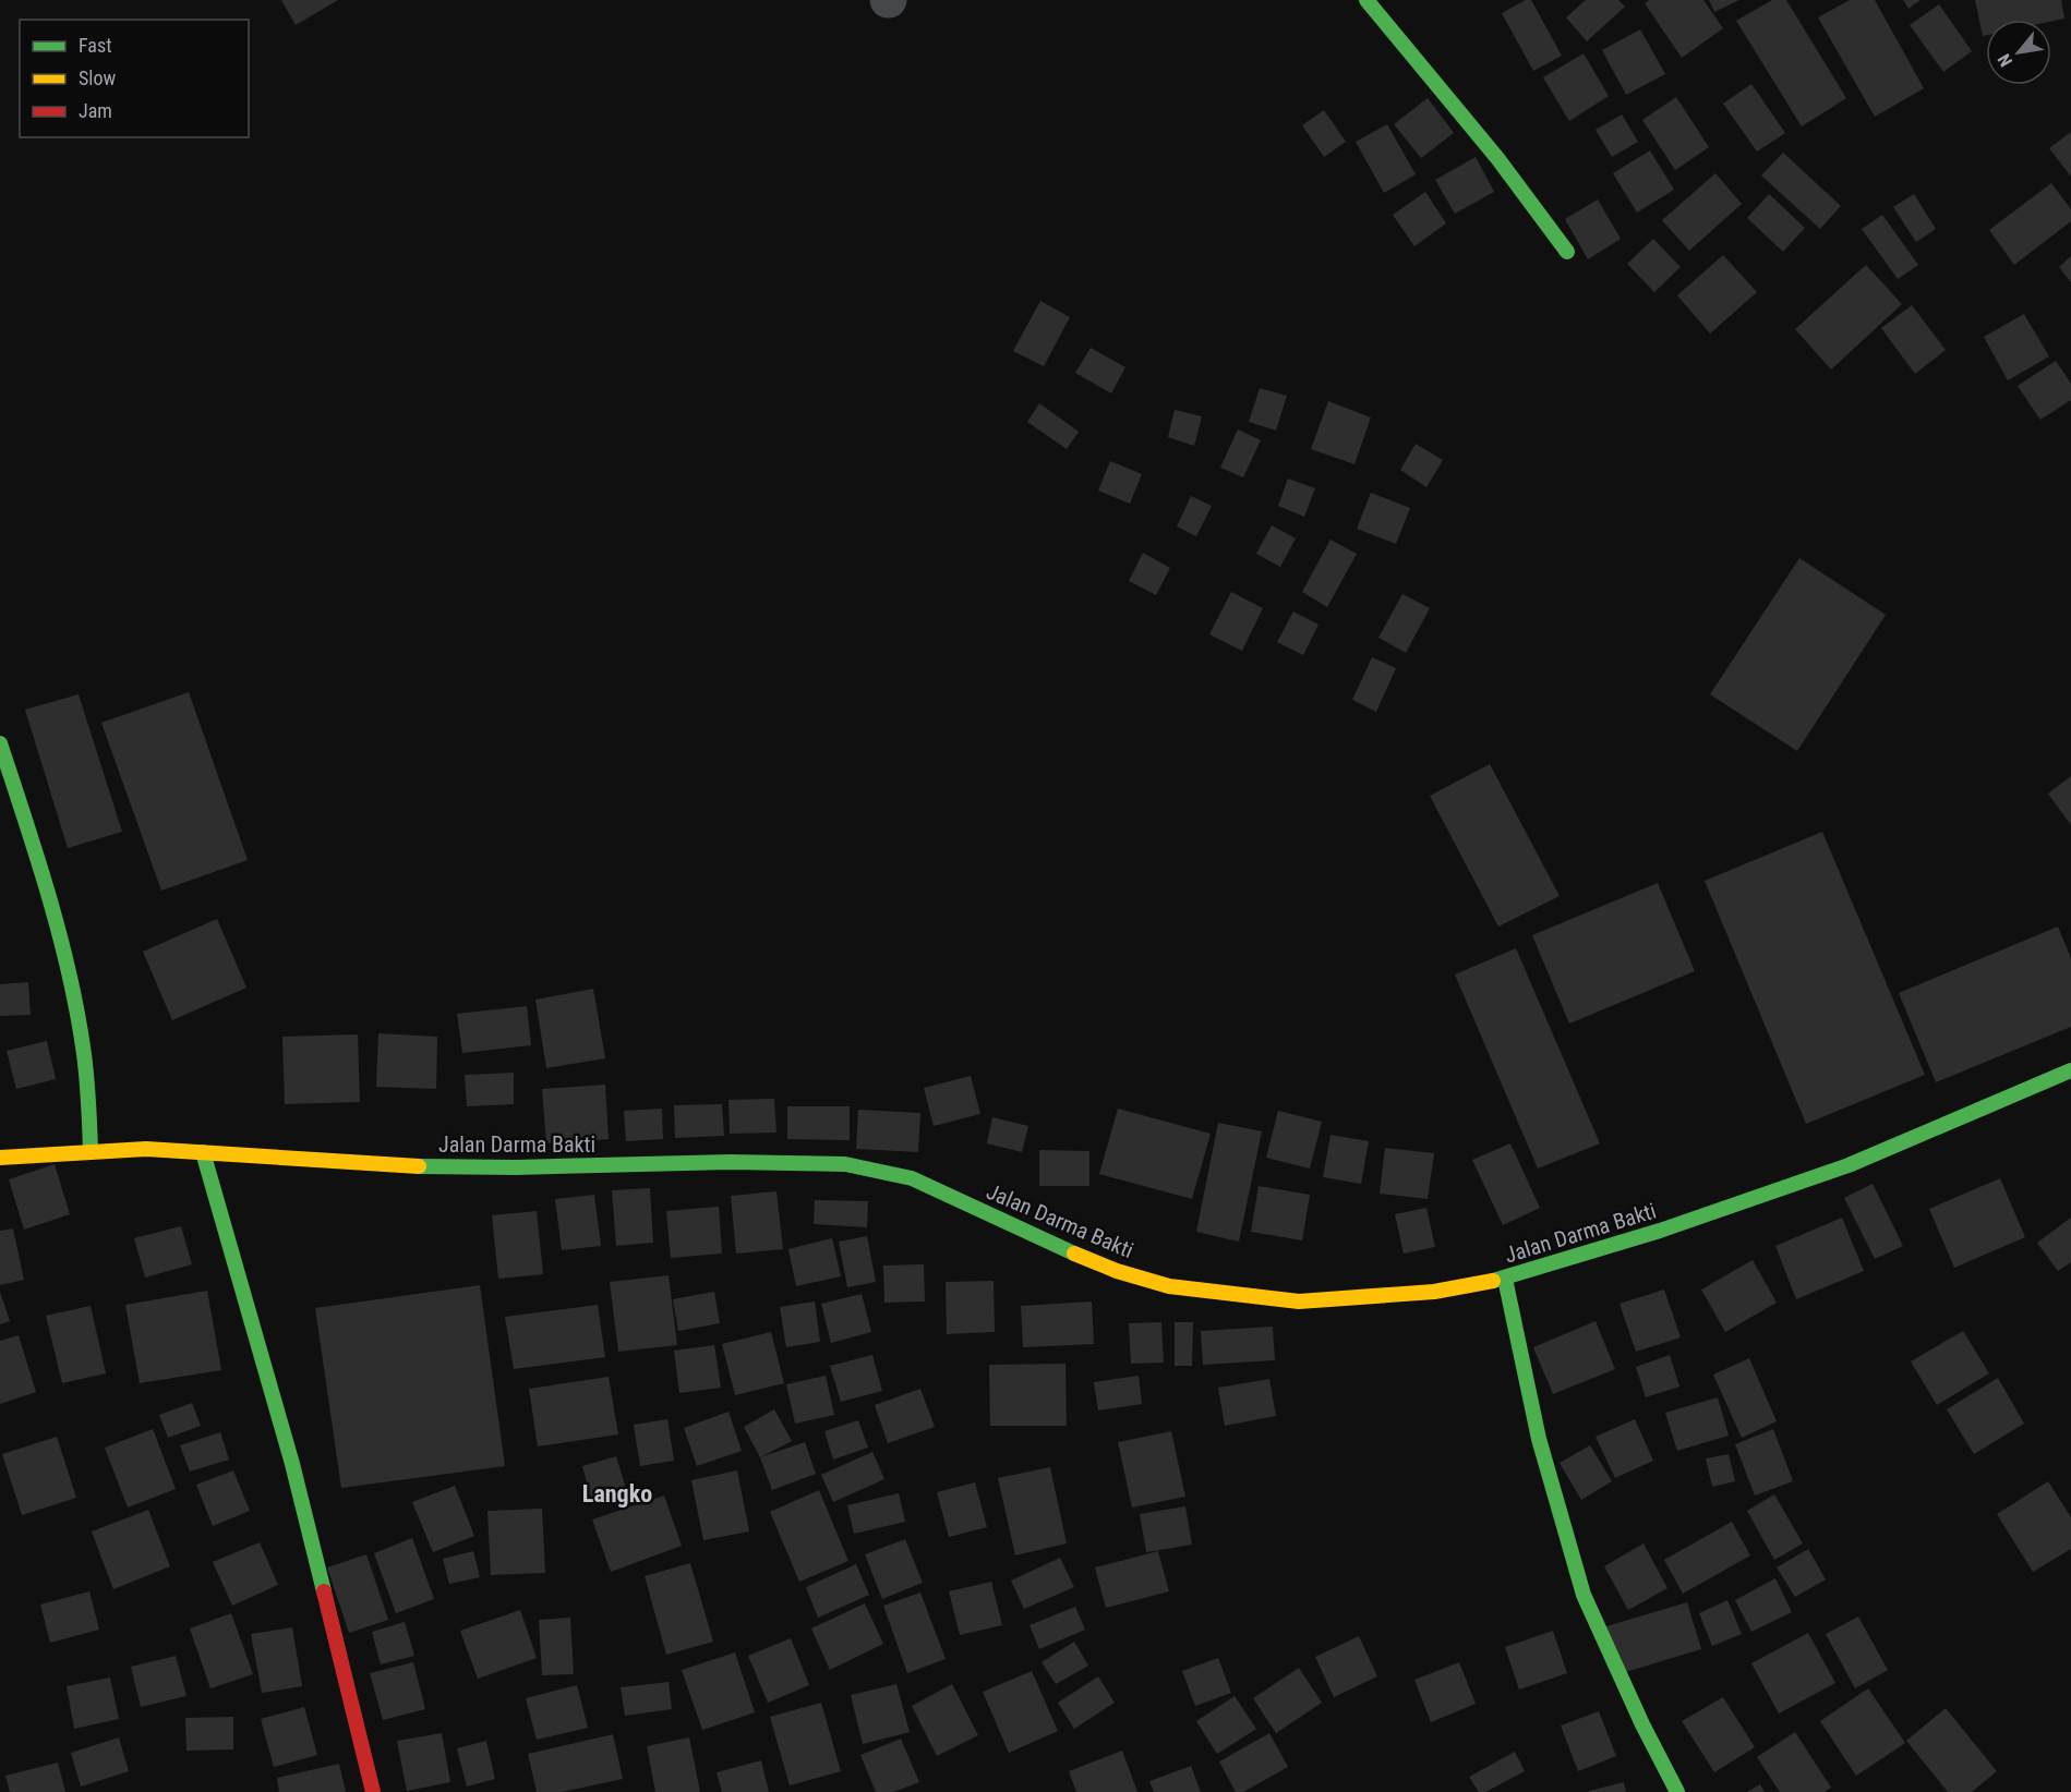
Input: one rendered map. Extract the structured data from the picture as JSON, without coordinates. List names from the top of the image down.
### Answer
{
  "streets": {
    "street": ["Jalan Darma Bakti"]
  },
  "districts": ["Langko"],
  "legend": ["Fast", "Slow", "Jam"],
  "north": "bottom left"
}
